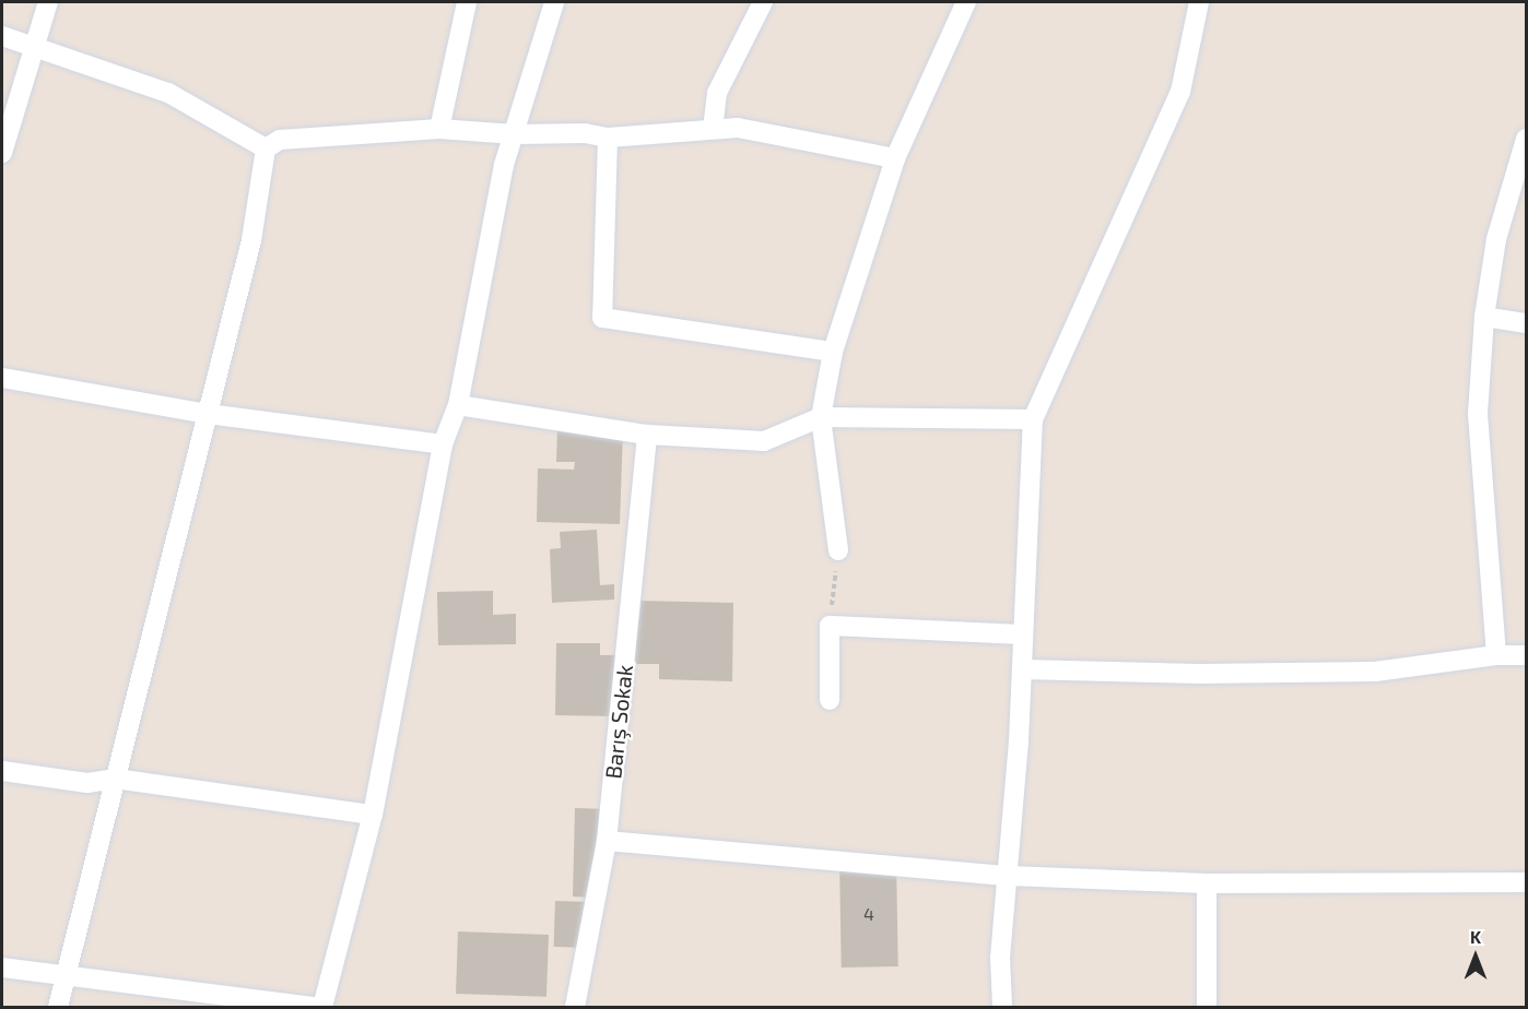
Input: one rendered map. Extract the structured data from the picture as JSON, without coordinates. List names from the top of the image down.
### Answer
{
  "streets": {
    "street": ["Barış Sokak"]
  },
  "house_numbers": ["4"],
  "north": "top"
}
